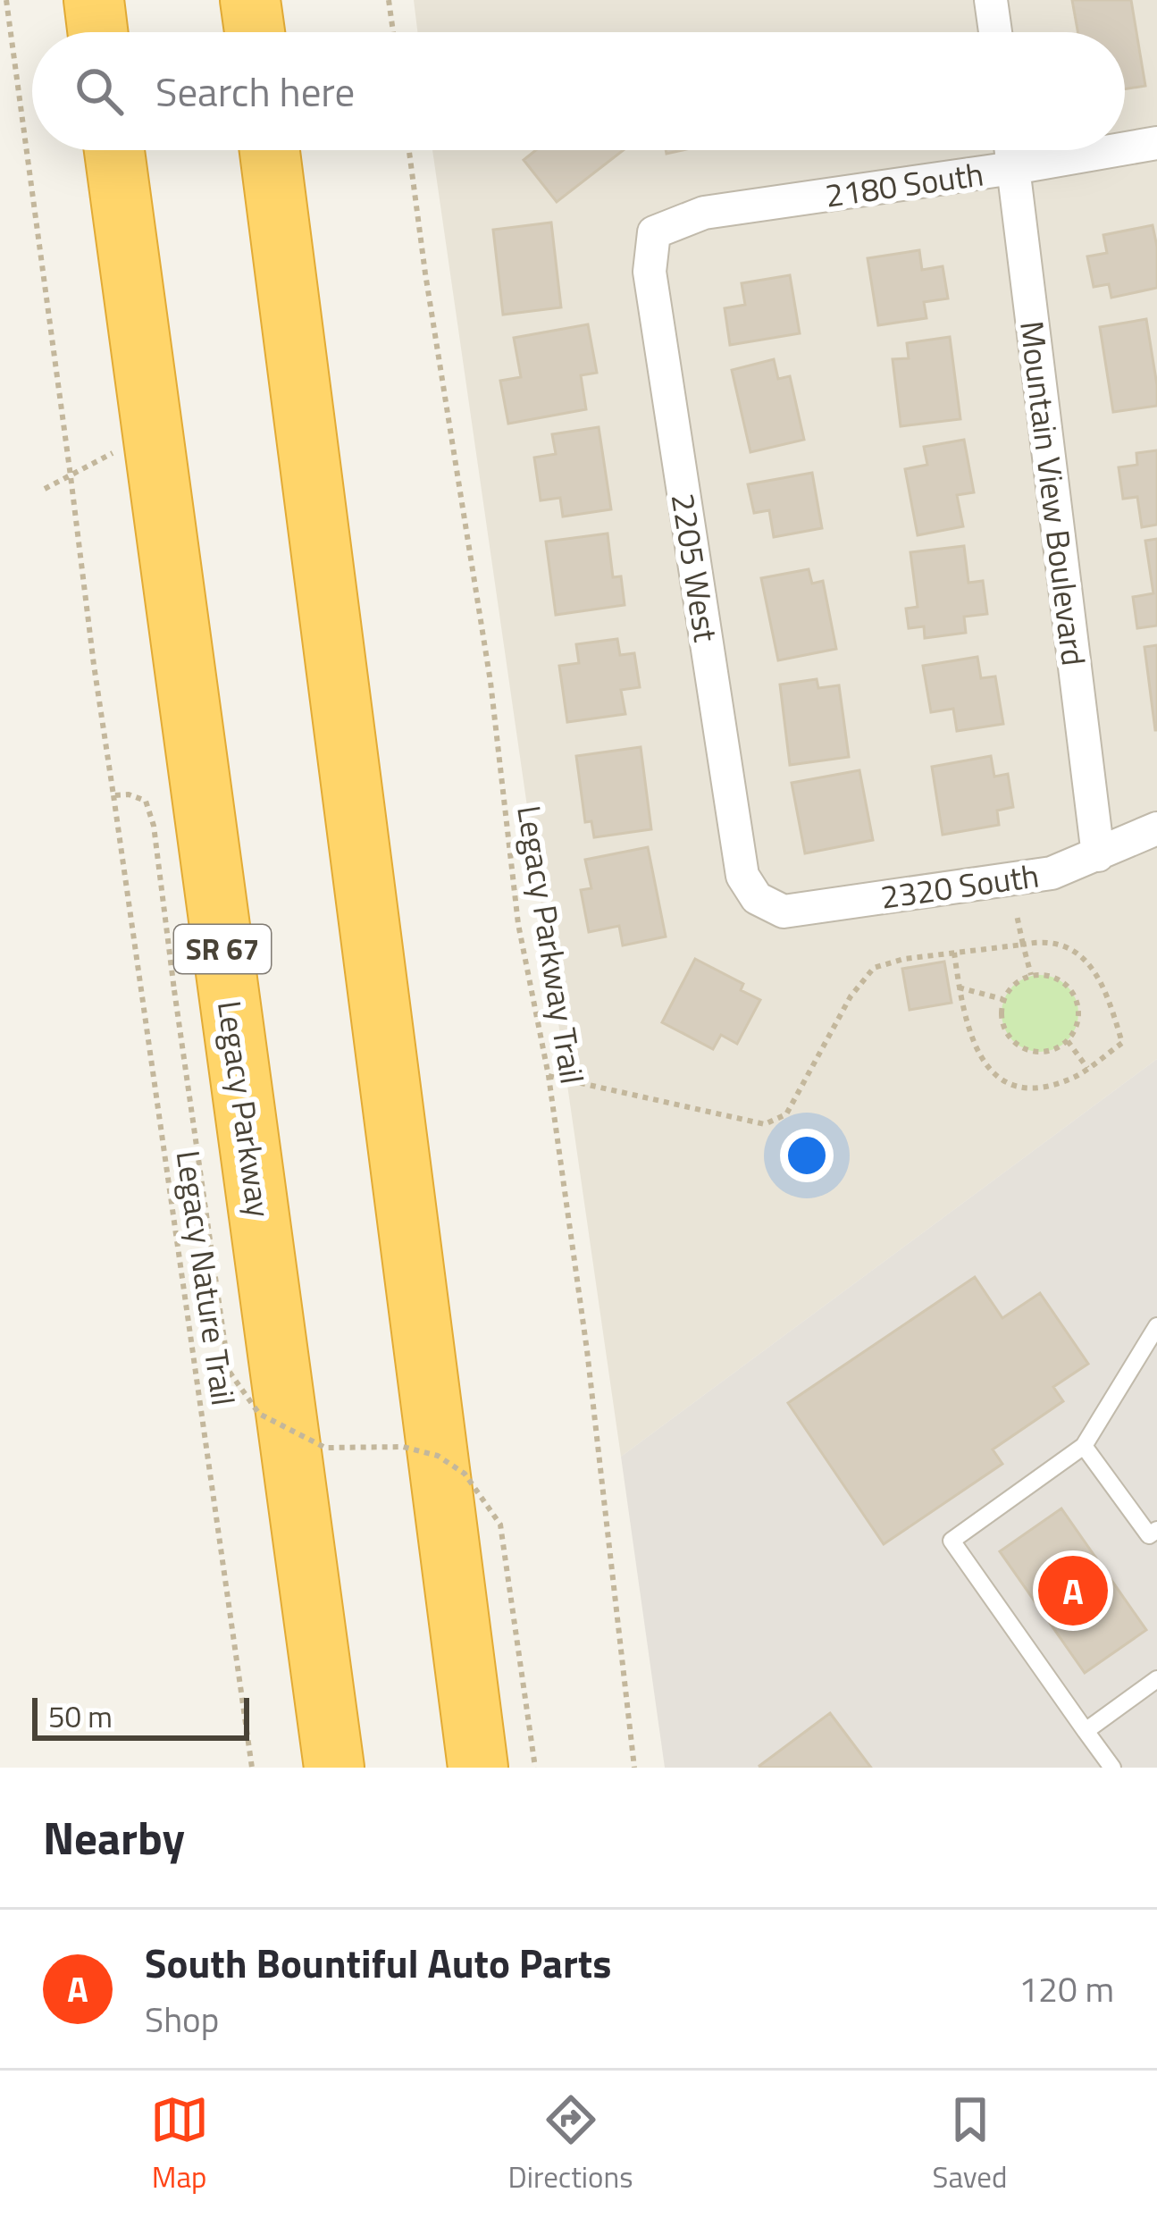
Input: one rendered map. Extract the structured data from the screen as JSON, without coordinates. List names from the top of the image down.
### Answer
{
  "streets": {
    "highway": ["SR 67", "Legacy Parkway"],
    "street": [
      "2180 South",
      "Mountain View Boulevard",
      "2205 West",
      "2320 South"
    ],
    "path": ["Legacy Parkway Trail", "Legacy Nature Trail"]
  },
  "crossings": [
    ["2180 South", "Mountain View Boulevard"],
    ["2180 South", "2205 West"],
    ["Mountain View Boulevard", "2320 South"],
    ["2205 West", "2320 South"]
  ],
  "scale_bar": "50 m",
  "page": {
    "search": "Search here",
    "pins": "A",
    "scale": "50 m",
    "heading": "Nearby",
    "list": [
      {
        "mark": "A",
        "name": "South Bountiful Auto Parts",
        "note": "Shop",
        "value": "120 m"
      }
    ],
    "nav": ["Map", "Directions", "Saved"]
  }
}
